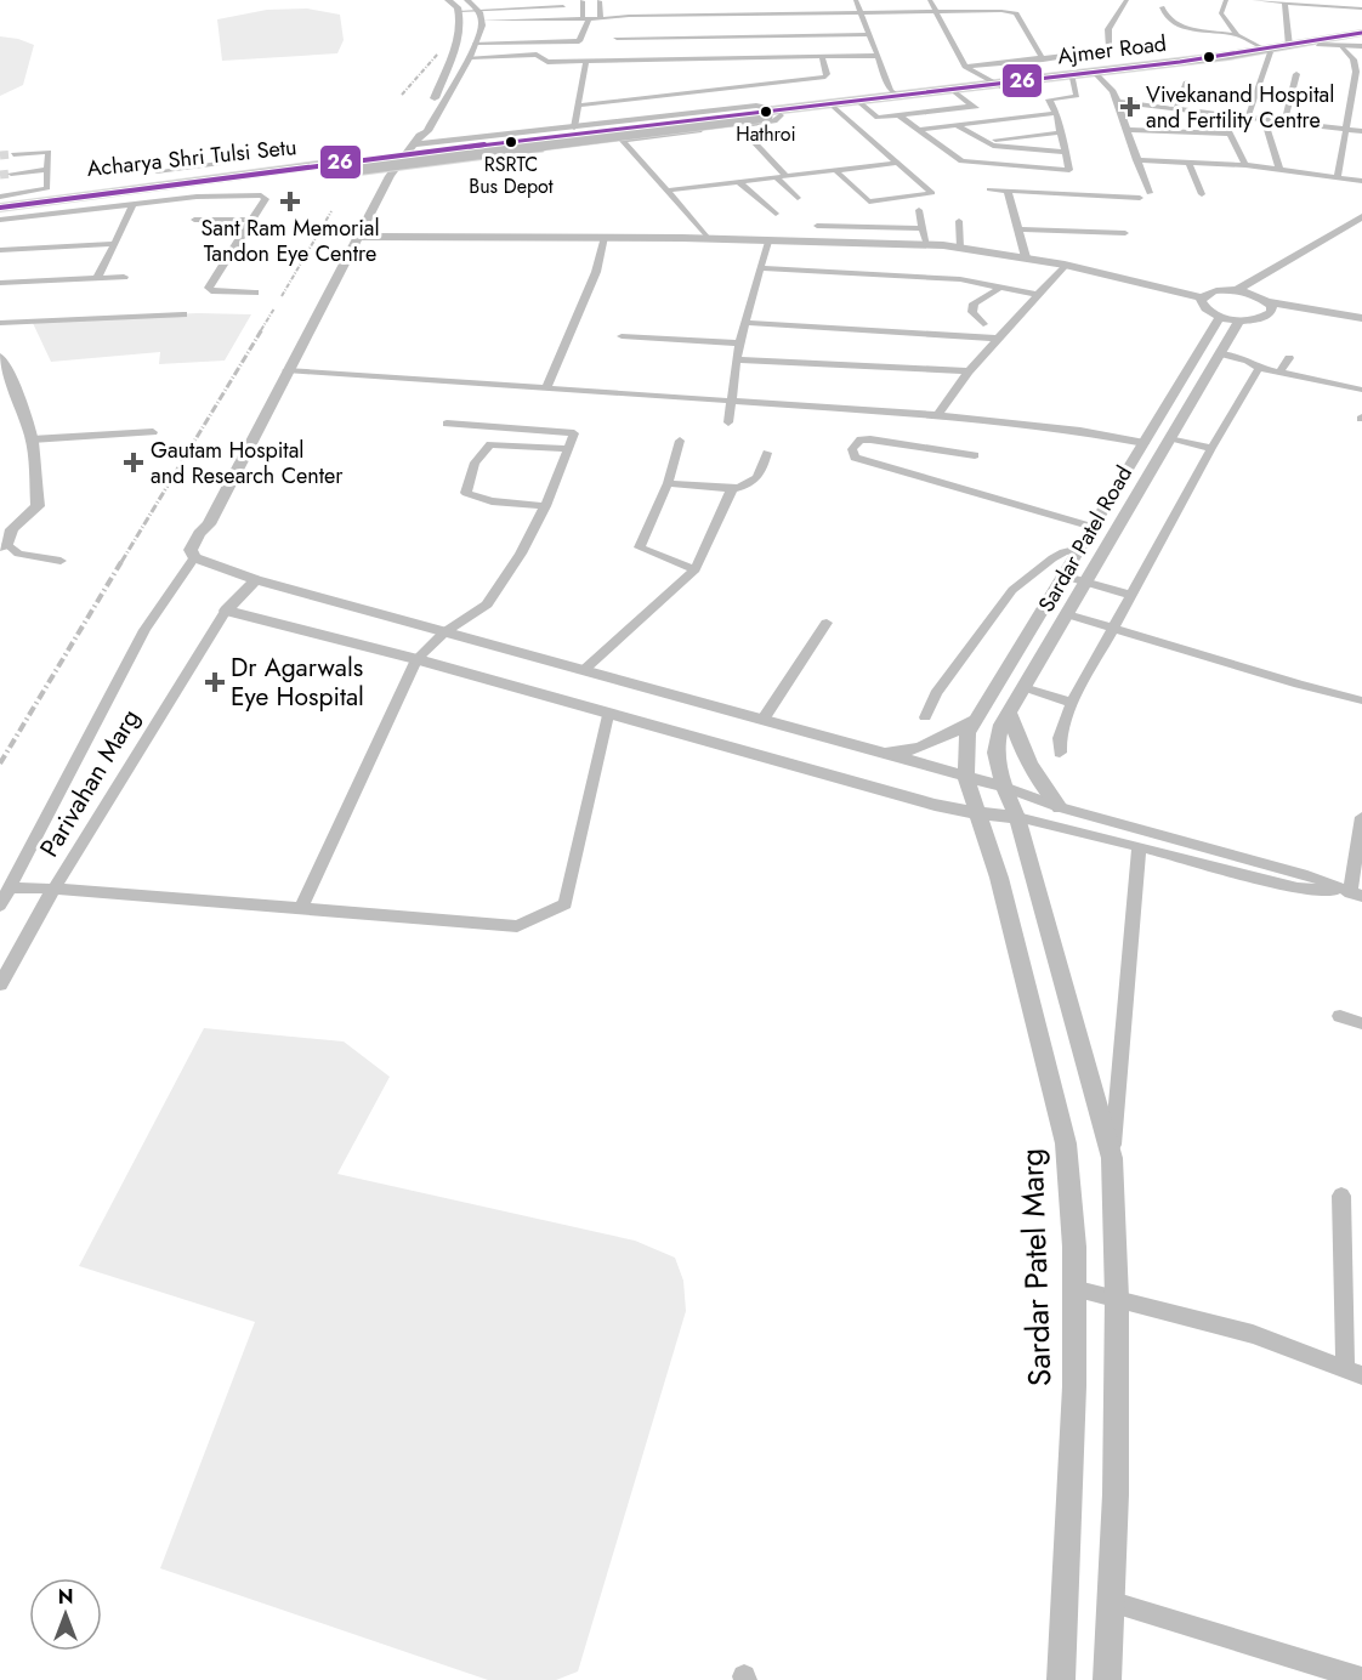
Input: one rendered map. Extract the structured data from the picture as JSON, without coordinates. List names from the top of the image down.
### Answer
{
  "streets": {
    "highway": ["Ajmer Road", "Acharya Shri Tulsi Setu"],
    "street": ["Sardar Patel Road", "Parivahan Marg", "Sardar Patel Marg"]
  },
  "crossings": [
    ["Ajmer Road", "Acharya Shri Tulsi Setu"],
    ["Sardar Patel Road", "Sardar Patel Marg"]
  ],
  "places": {
    "health": [
      "Vivekanand Hospital and Fertility Centre",
      "Sant Ram Memorial Tandon Eye Centre",
      "Gautam Hospital and Research Center",
      "Dr Agarwals Eye Hospital"
    ],
    "other": ["Hathroi", "RSRTC Bus Depot"]
  },
  "lines": ["transit line 26"],
  "north": "top"
}
